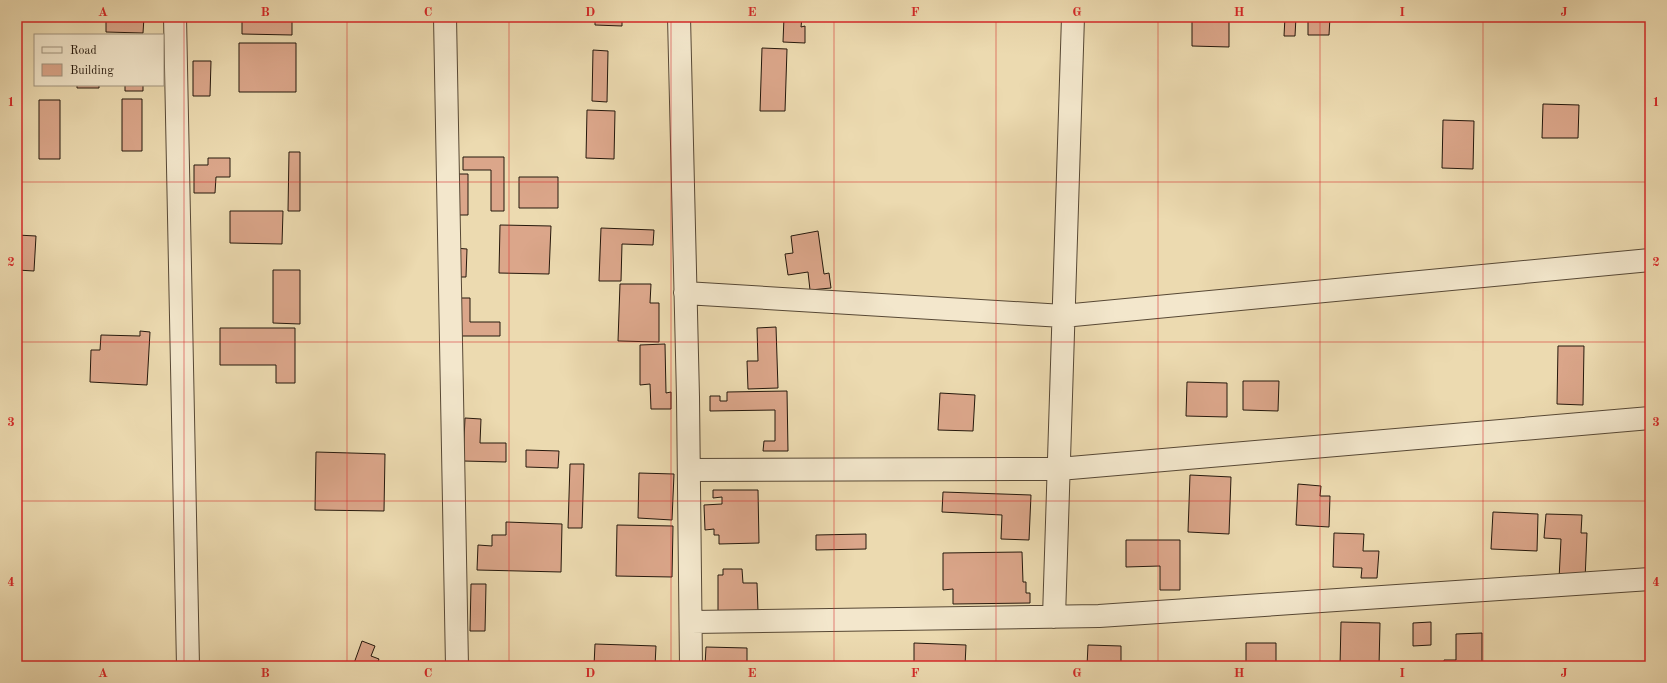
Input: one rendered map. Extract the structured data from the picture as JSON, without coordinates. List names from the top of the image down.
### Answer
{
  "legend": ["Road", "Building"],
  "grid": {
    "columns": [
      "A",
      "B",
      "C",
      "D",
      "E",
      "F",
      "G",
      "H",
      "I",
      "J"
    ],
    "rows": [
      "1",
      "2",
      "3",
      "4"
    ]
  }
}
